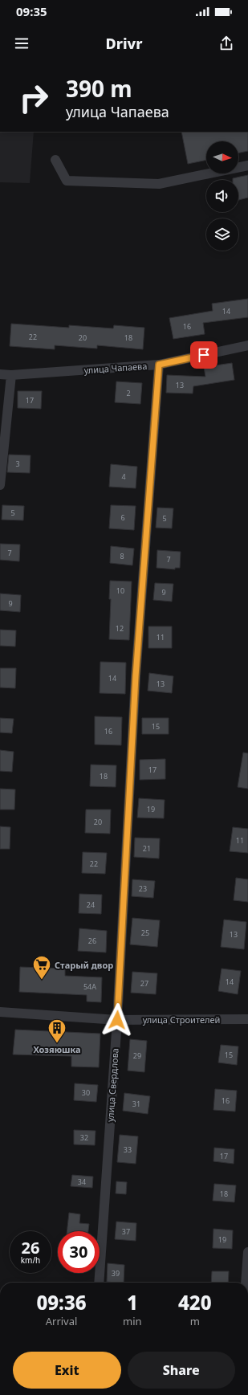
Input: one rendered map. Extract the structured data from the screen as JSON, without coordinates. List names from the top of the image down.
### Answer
{
  "streets": {
    "street": ["улица Чапаева", "улица Строителей", "улица Свердлова"]
  },
  "crossings": [
    ["улица Чапаева", "улица Свердлова"],
    ["улица Строителей", "улица Свердлова"]
  ],
  "places": {
    "supermarket": ["Старый двор"],
    "building": ["Хозяюшка"]
  },
  "house_numbers": [
    "14",
    "16",
    "22",
    "20",
    "18",
    "13",
    "2",
    "17",
    "3",
    "4",
    "5",
    "6",
    "5",
    "7",
    "8",
    "7",
    "10",
    "9",
    "9",
    "12",
    "11",
    "14",
    "13",
    "15",
    "16",
    "17",
    "18",
    "19",
    "20",
    "11",
    "21",
    "22",
    "23",
    "24",
    "25",
    "13",
    "26",
    "14",
    "27",
    "54А",
    "15",
    "29",
    "30",
    "16",
    "31",
    "32",
    "33",
    "17",
    "34",
    "18",
    "37",
    "19",
    "39"
  ],
  "north": "right",
  "page": {
    "status": "09:35",
    "header": "Drivr",
    "turn": ["390 m", "улица Чапаева"],
    "speed": "26 km/h",
    "limit": "30",
    "eta": [
      "09:36",
      "Arrival",
      "1",
      "min",
      "420",
      "m"
    ],
    "buttons": ["Exit", "Share"]
  }
}
